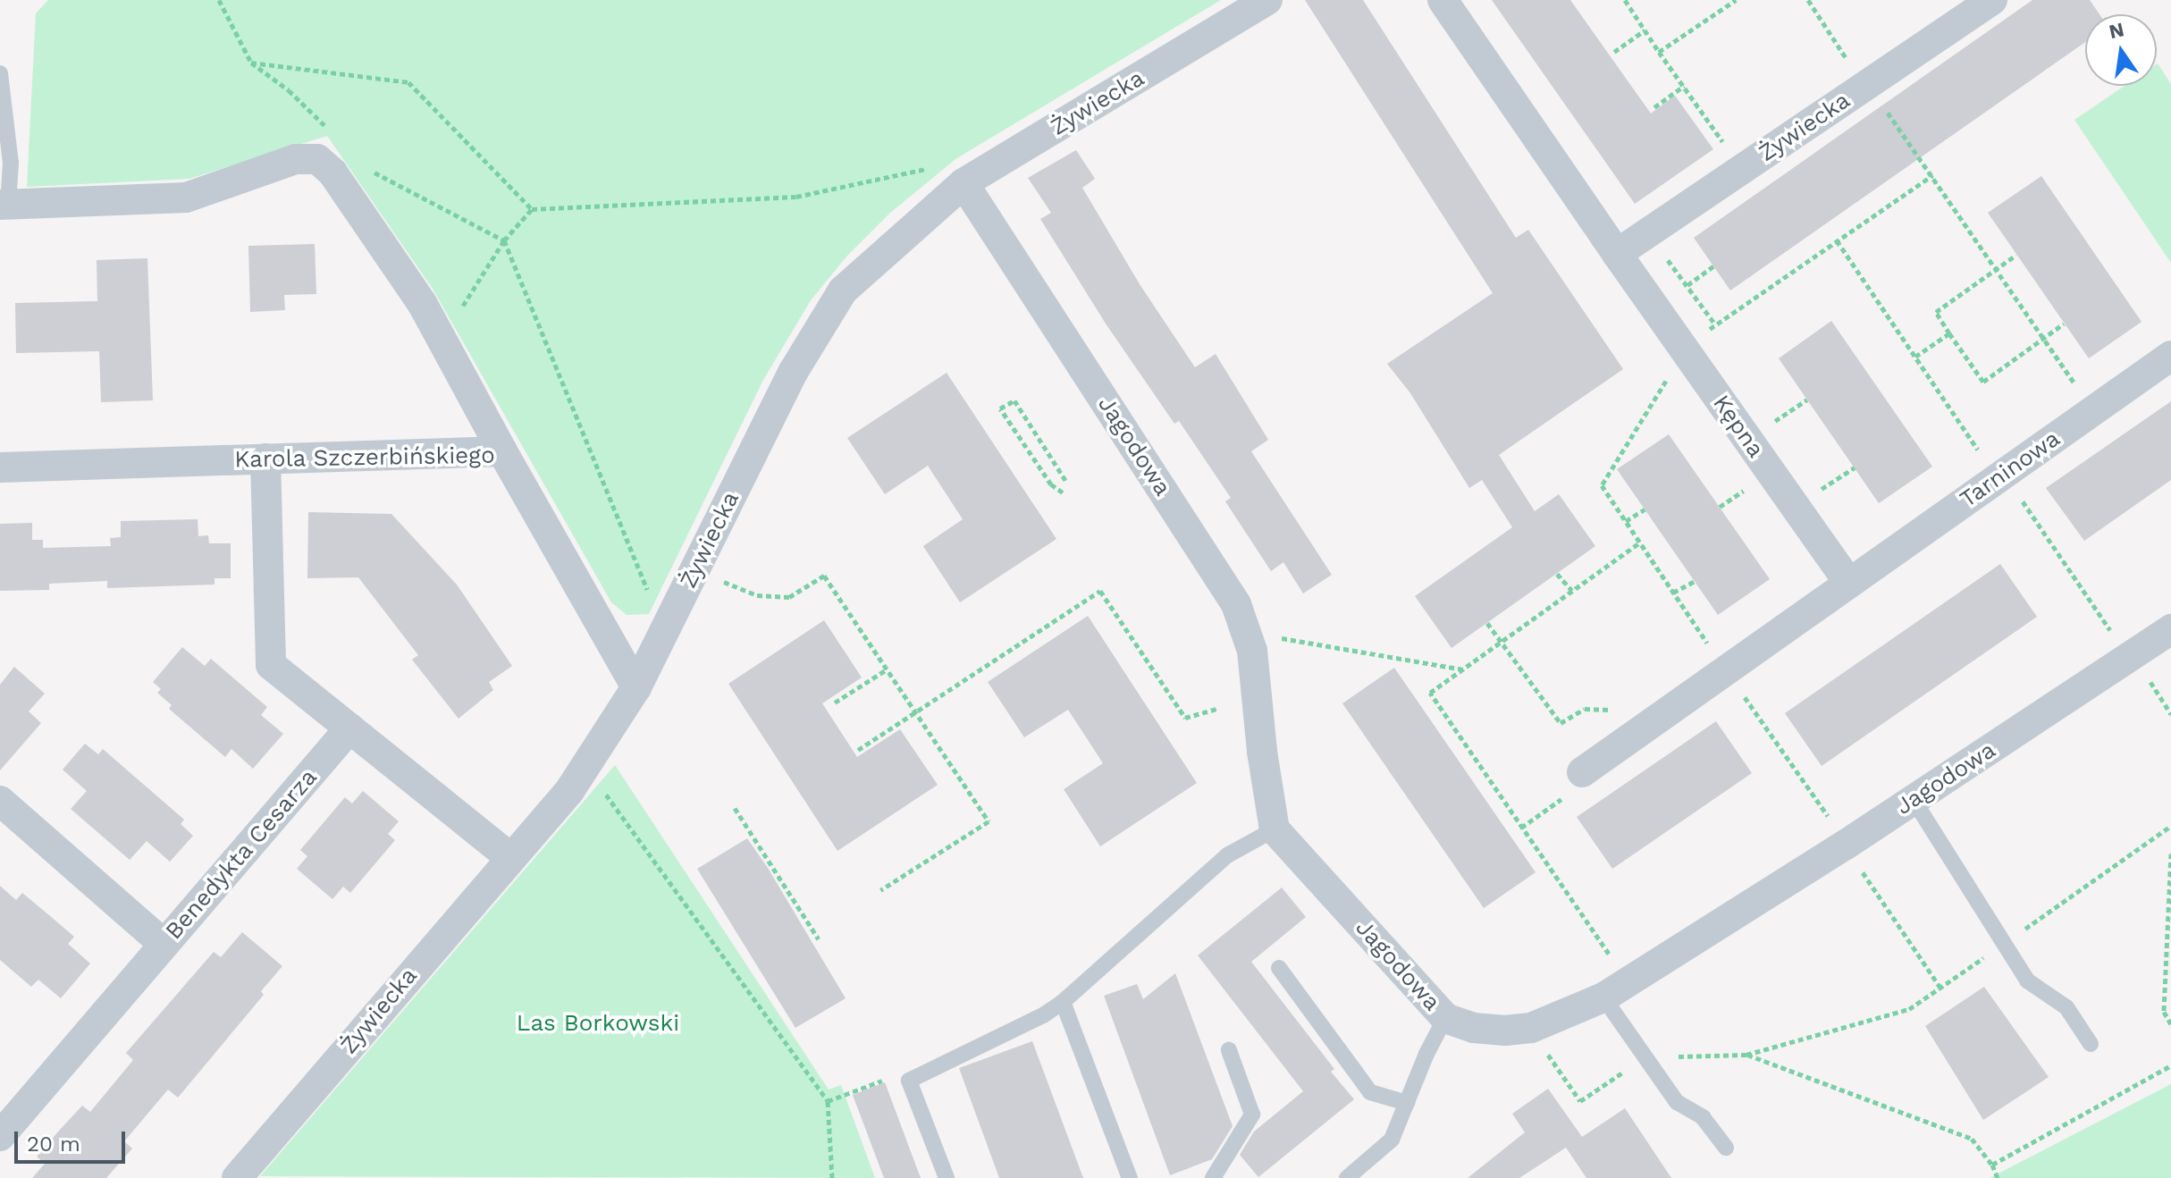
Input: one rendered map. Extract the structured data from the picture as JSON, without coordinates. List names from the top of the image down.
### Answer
{
  "streets": {
    "street": [
      "Żywiecka",
      "Kępna",
      "Jagodowa",
      "Karola Szczerbińskiego",
      "Tarninowa",
      "Benedykta Cesarza"
    ]
  },
  "crossings": [
    ["Żywiecka", "Kępna"],
    ["Żywiecka", "Jagodowa"],
    ["Żywiecka", "Karola Szczerbińskiego"],
    ["Kępna", "Tarninowa"]
  ],
  "parks": ["Las Borkowski"],
  "scale_bar": "20 m",
  "north": "top"
}
